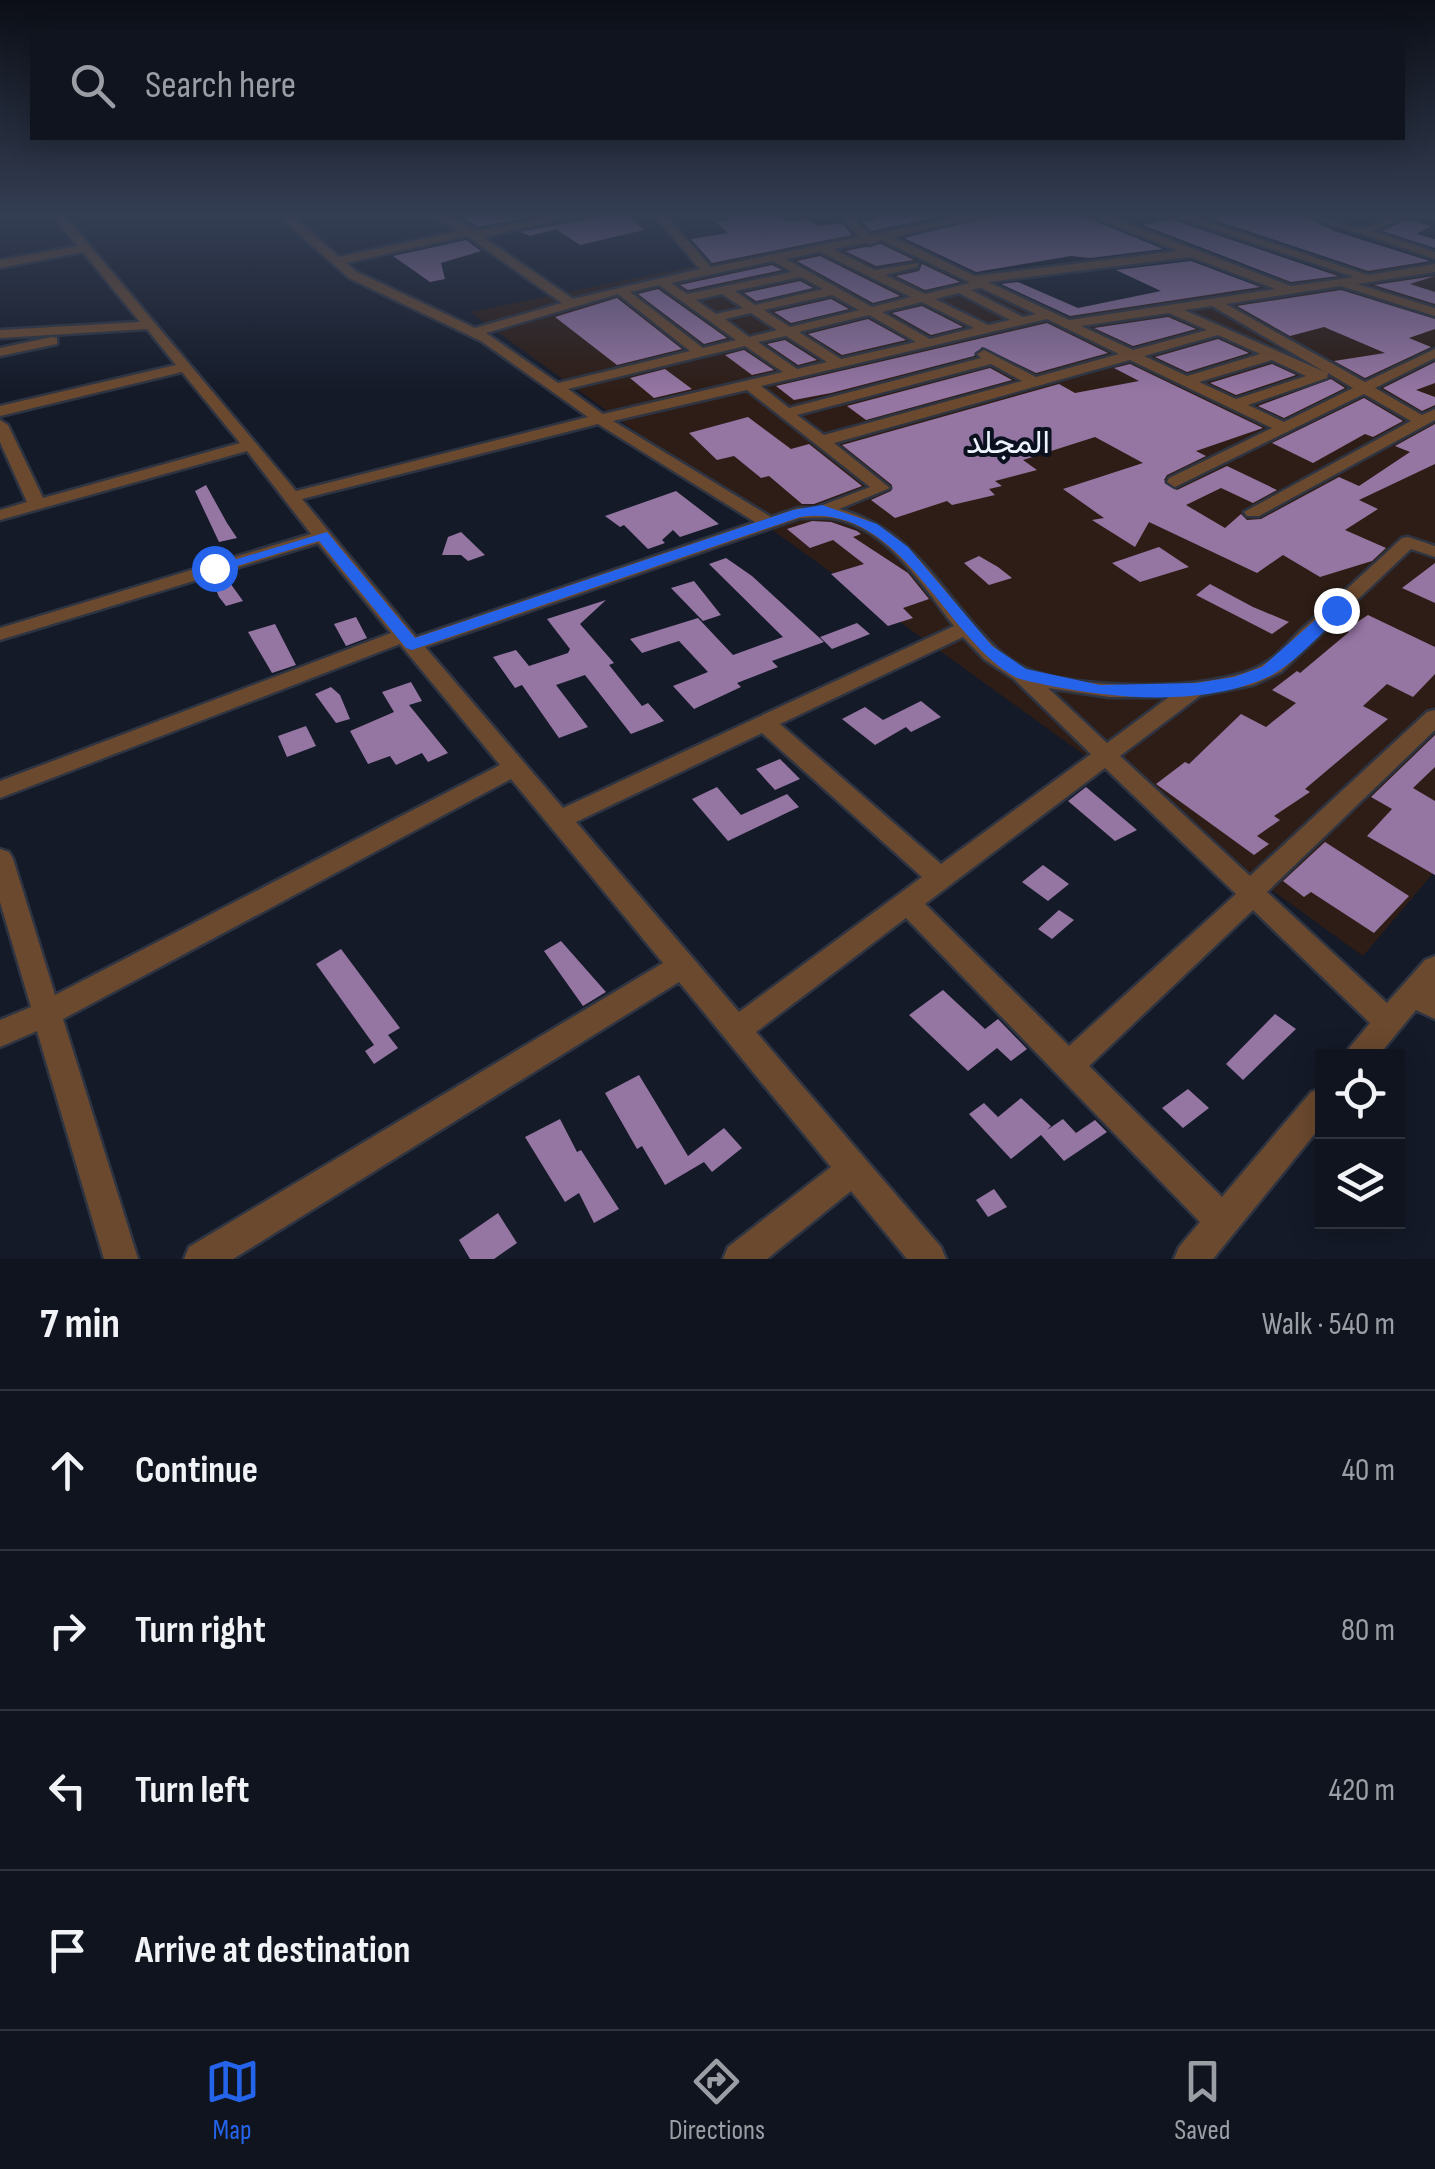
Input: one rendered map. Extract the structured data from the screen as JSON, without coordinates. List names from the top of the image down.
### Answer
{
  "districts": ["المجلد"],
  "page": {
    "search": "Search here",
    "heading": ["7 min", "Walk · 540 m"],
    "list": [
      ["Continue", "40 m"],
      ["Turn right", "80 m"],
      ["Turn left", "420 m"],
      "Arrive at destination"
    ],
    "nav": ["Map", "Directions", "Saved"]
  }
}
